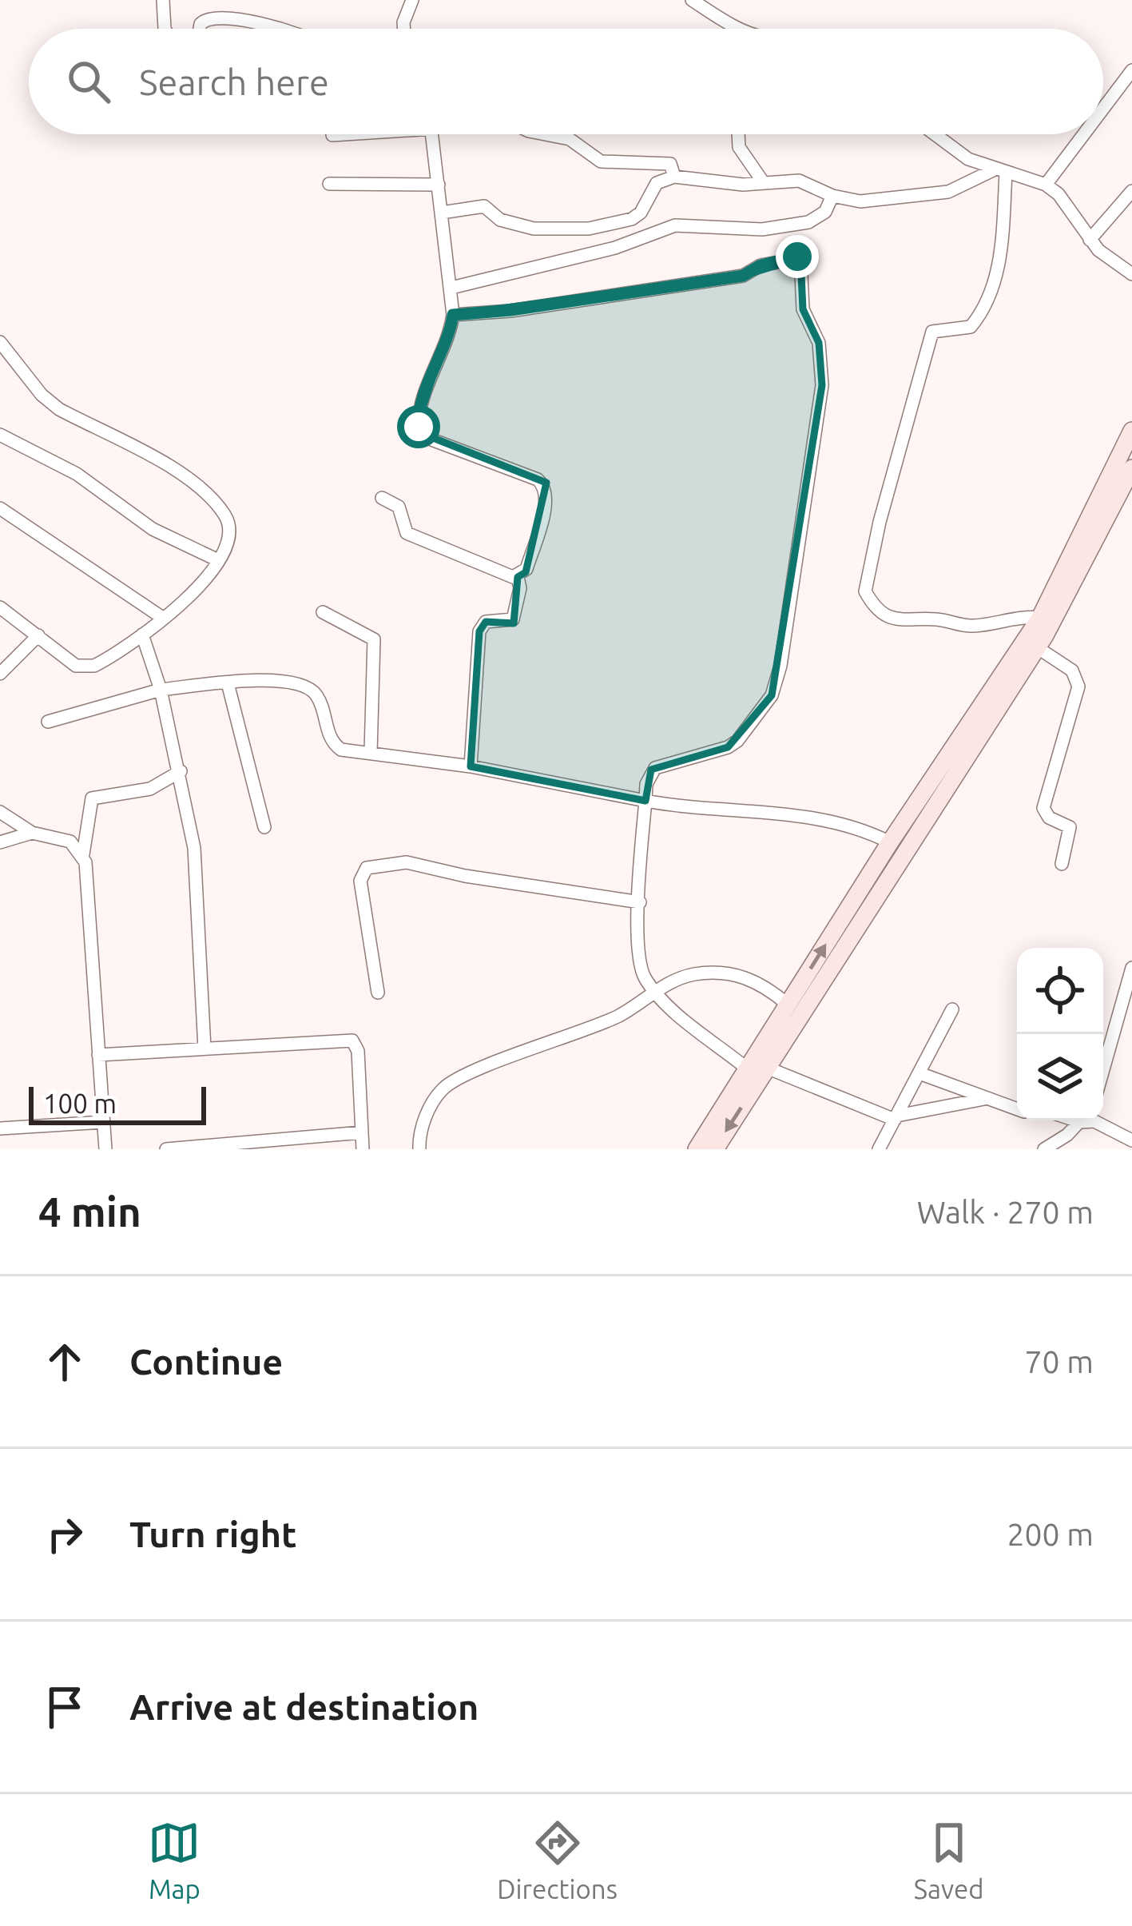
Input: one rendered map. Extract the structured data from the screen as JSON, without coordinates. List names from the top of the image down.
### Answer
{
  "scale_bar": "100 m",
  "page": {
    "search": "Search here",
    "scale": "100 m",
    "heading": ["4 min", "Walk · 270 m"],
    "list": [
      ["Continue", "70 m"],
      ["Turn right", "200 m"],
      "Arrive at destination"
    ],
    "nav": ["Map", "Directions", "Saved"]
  }
}
